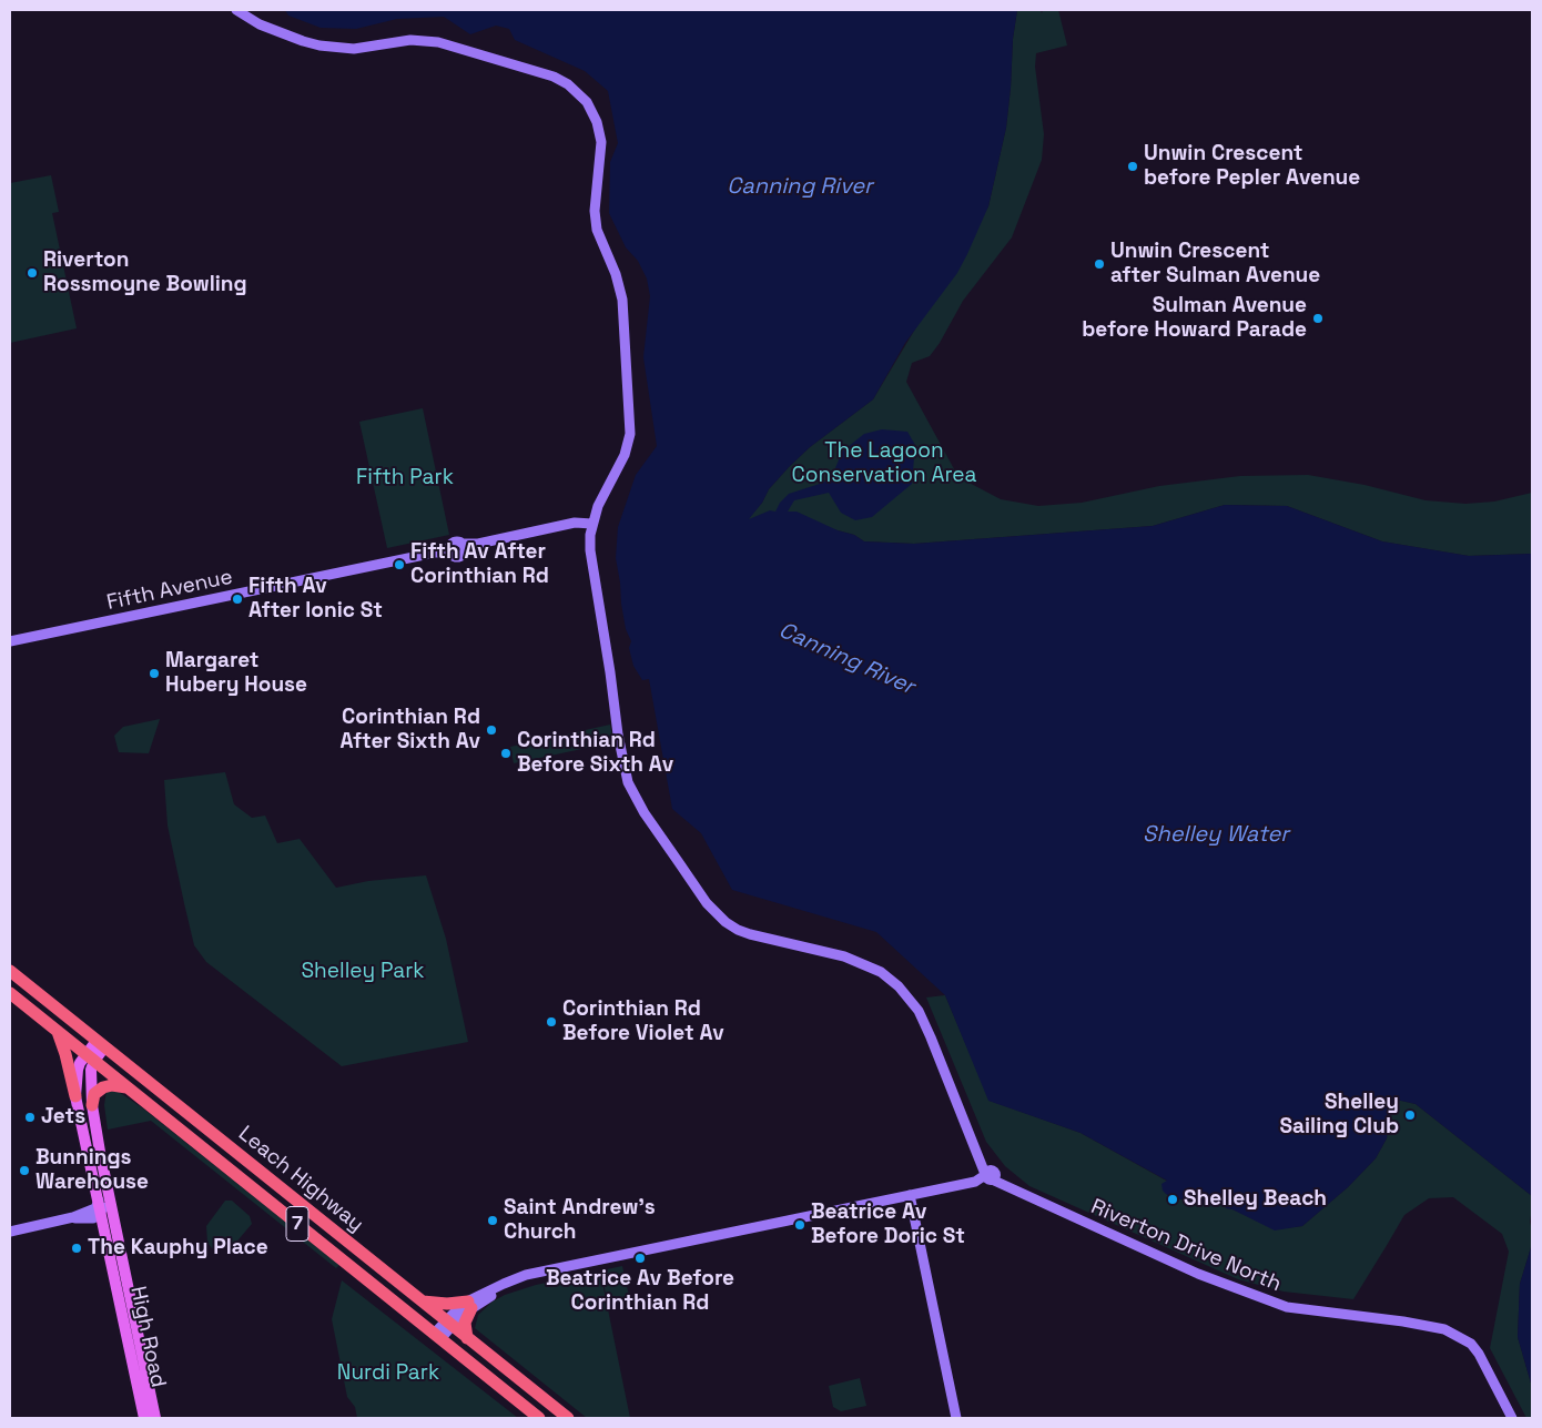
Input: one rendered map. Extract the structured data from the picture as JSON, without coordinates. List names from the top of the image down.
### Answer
{
  "streets": {
    "highway": ["Leach Highway", "7"],
    "main road": ["High Road"],
    "street": ["Fifth Avenue", "Riverton Drive North"]
  },
  "crossings": [
    ["Leach Highway", "High Road"]
  ],
  "water": ["Canning River", "Shelley Water"],
  "parks": [
    "The Lagoon Conservation Area",
    "Fifth Park",
    "Shelley Park",
    "Nurdi Park"
  ],
  "places": [
    "Unwin Crescent before Pepler Avenue",
    "Unwin Crescent after Sulman Avenue",
    "Riverton Rossmoyne Bowling",
    "Sulman Avenue before Howard Parade",
    "Fifth Av After Corinthian Rd",
    "Fifth Av After Ionic St",
    "Margaret Hubery House",
    "Corinthian Rd After Sixth Av",
    "Corinthian Rd Before Sixth Av",
    "Corinthian Rd Before Violet Av",
    "Shelley Sailing Club",
    "Jets",
    "Bunnings Warehouse",
    "Shelley Beach",
    "Saint Andrew's Church",
    "Beatrice Av Before Doric St",
    "The Kauphy Place",
    "Beatrice Av Before Corinthian Rd"
  ]
}
